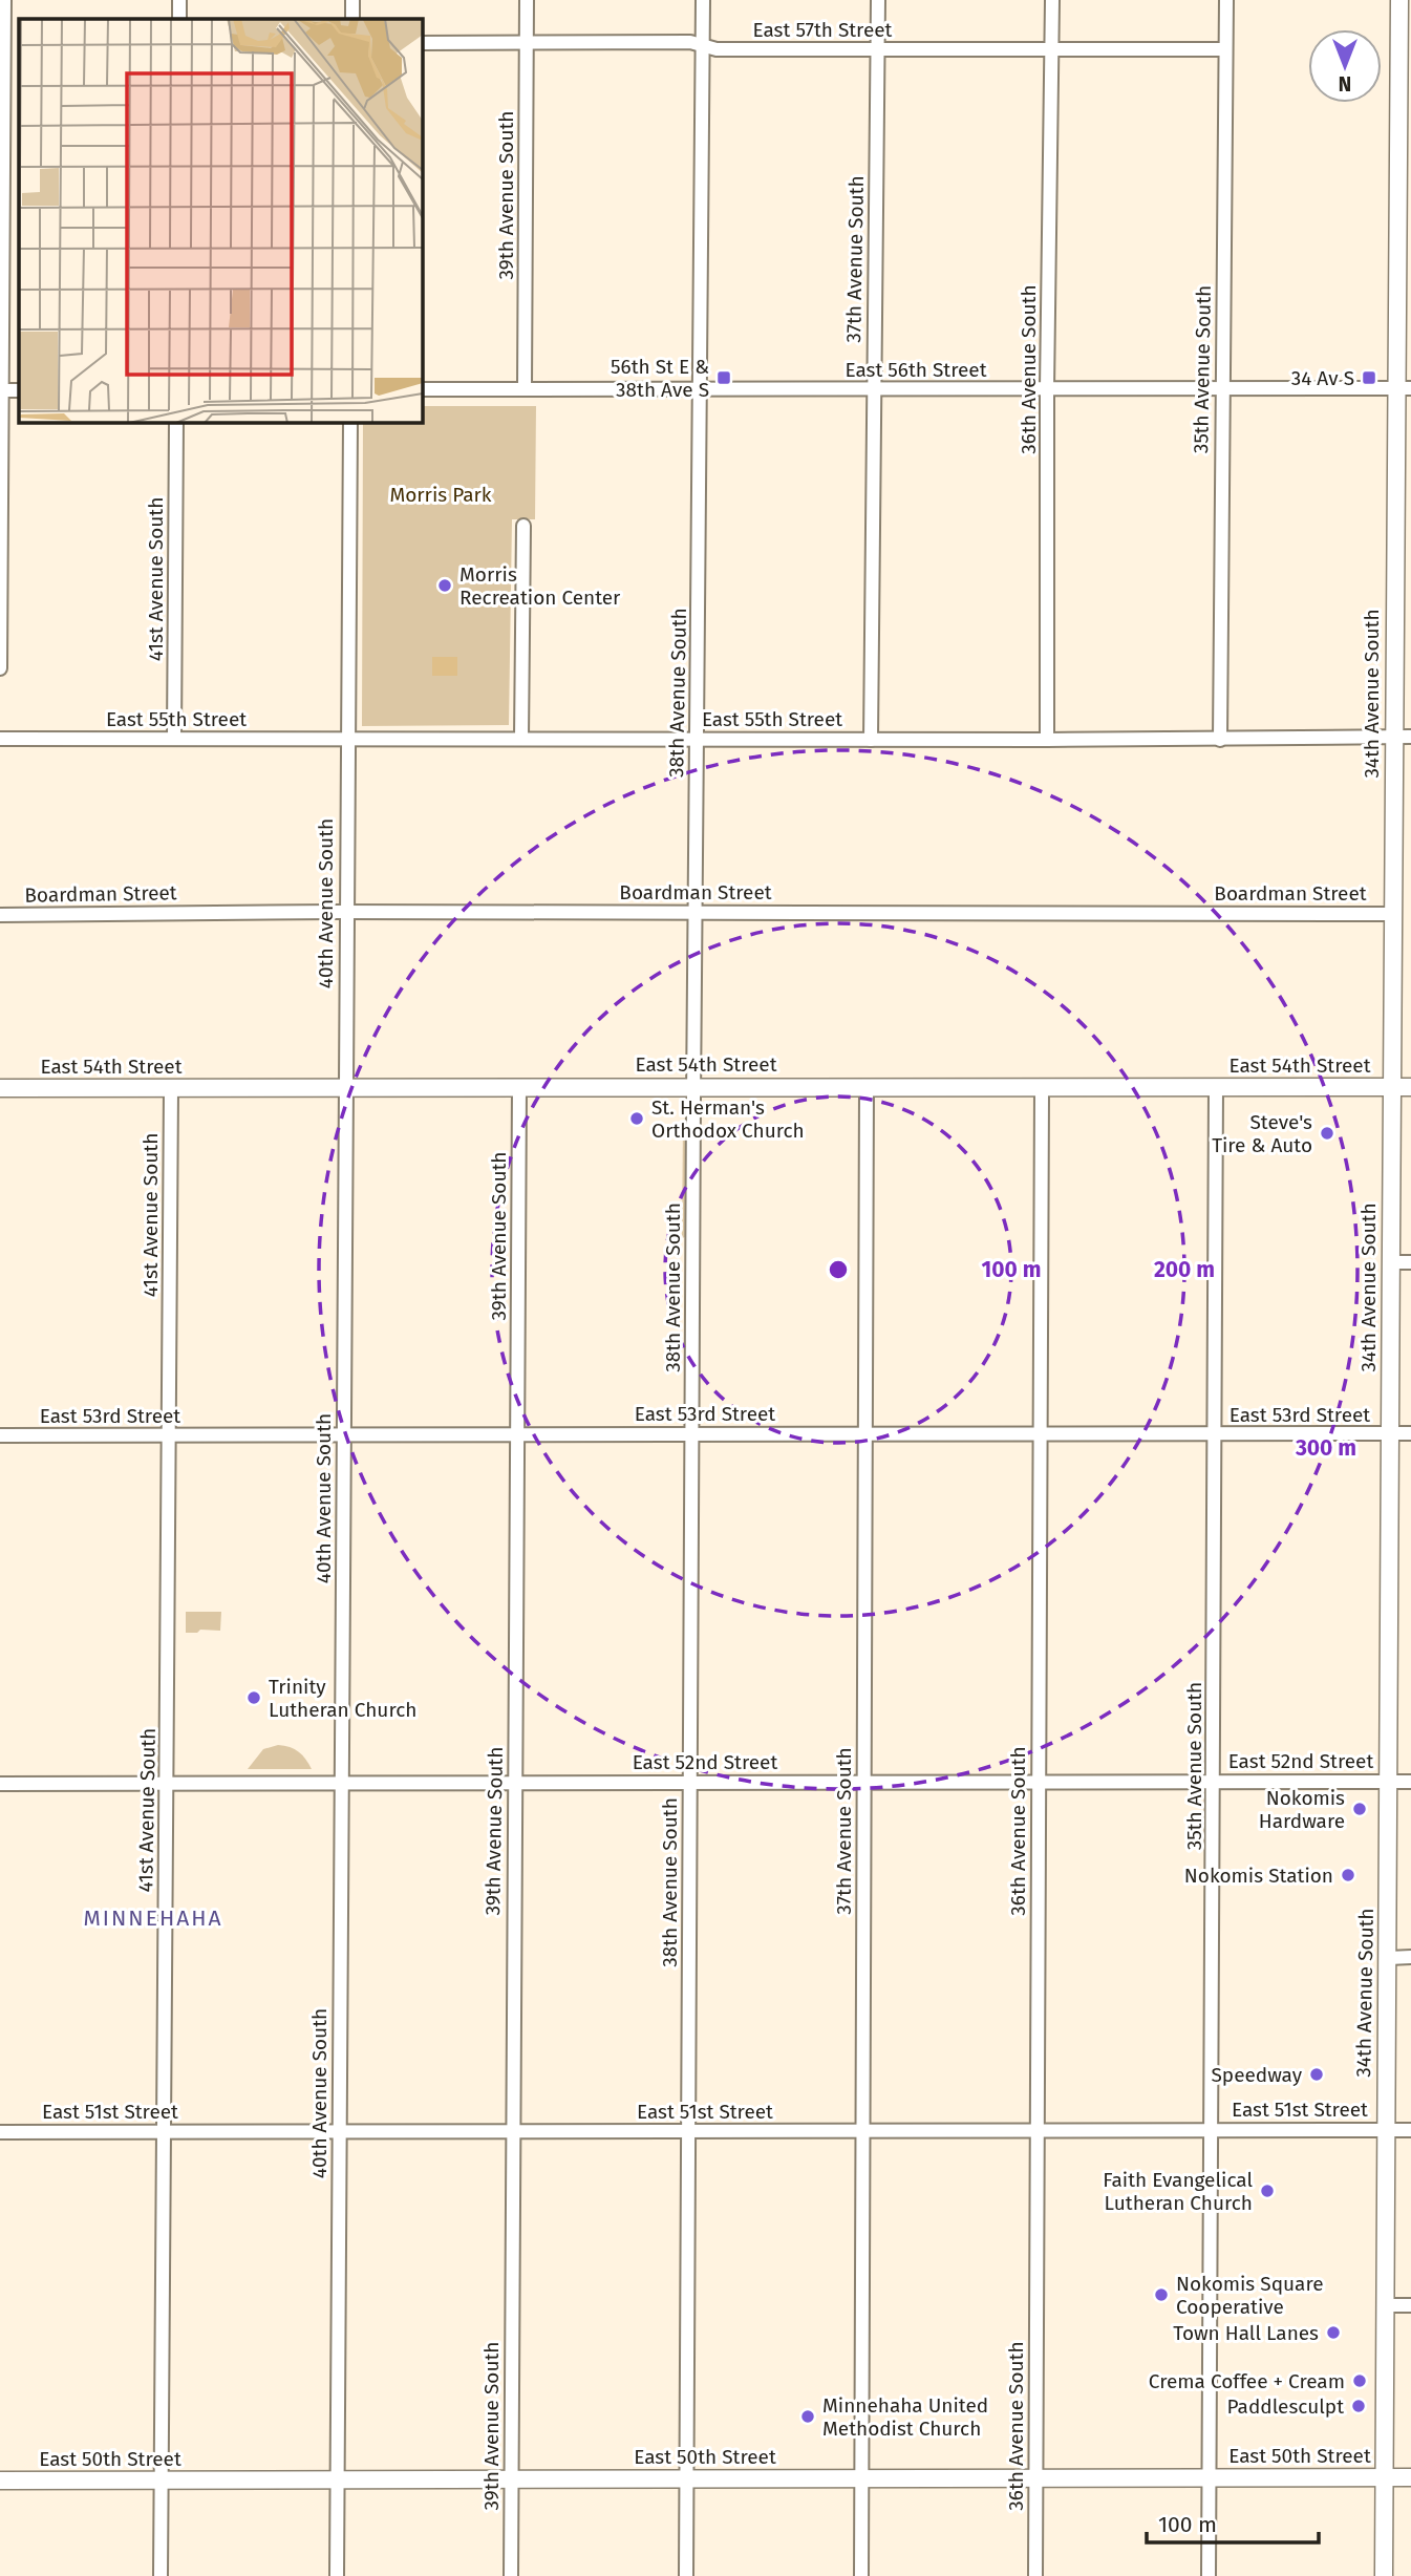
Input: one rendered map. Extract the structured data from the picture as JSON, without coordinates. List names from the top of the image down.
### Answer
{
  "streets": {
    "street": [
      "East 57th Street",
      "39th Avenue South",
      "37th Avenue South",
      "East 56th Street",
      "36th Avenue South",
      "35th Avenue South",
      "41st Avenue South",
      "38th Avenue South",
      "34th Avenue South",
      "East 55th Street",
      "Boardman Street",
      "40th Avenue South",
      "East 54th Street",
      "East 53rd Street",
      "East 52nd Street",
      "East 51st Street",
      "East 50th Street"
    ]
  },
  "crossings": [
    ["East 57th Street", "39th Avenue South"],
    ["East 57th Street", "37th Avenue South"],
    ["East 57th Street", "36th Avenue South"],
    ["East 57th Street", "35th Avenue South"],
    ["East 57th Street", "38th Avenue South"],
    ["39th Avenue South", "East 56th Street"],
    ["39th Avenue South", "East 54th Street"],
    ["39th Avenue South", "East 53rd Street"],
    ["39th Avenue South", "East 52nd Street"],
    ["39th Avenue South", "East 51st Street"],
    ["39th Avenue South", "East 50th Street"],
    ["37th Avenue South", "East 56th Street"],
    ["37th Avenue South", "East 55th Street"],
    ["37th Avenue South", "East 54th Street"],
    ["37th Avenue South", "East 53rd Street"],
    ["37th Avenue South", "East 52nd Street"],
    ["37th Avenue South", "East 51st Street"],
    ["37th Avenue South", "East 50th Street"],
    ["East 56th Street", "36th Avenue South"],
    ["East 56th Street", "35th Avenue South"],
    ["East 56th Street", "38th Avenue South"],
    ["East 56th Street", "34th Avenue South"],
    ["36th Avenue South", "East 55th Street"],
    ["36th Avenue South", "East 54th Street"],
    ["36th Avenue South", "East 53rd Street"],
    ["36th Avenue South", "East 52nd Street"],
    ["36th Avenue South", "East 51st Street"],
    ["36th Avenue South", "East 50th Street"],
    ["35th Avenue South", "East 55th Street"],
    ["35th Avenue South", "East 54th Street"],
    ["35th Avenue South", "East 53rd Street"],
    ["35th Avenue South", "East 52nd Street"],
    ["35th Avenue South", "East 51st Street"],
    ["35th Avenue South", "East 50th Street"],
    ["41st Avenue South", "East 55th Street"],
    ["41st Avenue South", "East 54th Street"],
    ["41st Avenue South", "East 53rd Street"],
    ["41st Avenue South", "East 52nd Street"],
    ["41st Avenue South", "East 51st Street"],
    ["41st Avenue South", "East 50th Street"],
    ["38th Avenue South", "East 55th Street"],
    ["38th Avenue South", "Boardman Street"],
    ["38th Avenue South", "East 54th Street"],
    ["38th Avenue South", "East 53rd Street"],
    ["38th Avenue South", "East 52nd Street"],
    ["38th Avenue South", "East 51st Street"],
    ["38th Avenue South", "East 50th Street"],
    ["34th Avenue South", "East 55th Street"],
    ["34th Avenue South", "Boardman Street"],
    ["34th Avenue South", "East 54th Street"],
    ["34th Avenue South", "East 53rd Street"],
    ["34th Avenue South", "East 52nd Street"],
    ["34th Avenue South", "East 51st Street"],
    ["34th Avenue South", "East 50th Street"],
    ["East 55th Street", "40th Avenue South"],
    ["Boardman Street", "40th Avenue South"],
    ["40th Avenue South", "East 54th Street"],
    ["40th Avenue South", "East 53rd Street"],
    ["40th Avenue South", "East 52nd Street"],
    ["40th Avenue South", "East 51st Street"],
    ["40th Avenue South", "East 50th Street"]
  ],
  "districts": ["MINNEHAHA"],
  "parks": ["Morris Park"],
  "places": {
    "transit": ["56th St E & 38th Ave S", "34 Av S"],
    "other": [
      "Morris Recreation Center",
      "St. Herman's Orthodox Church",
      "Steve's Tire & Auto",
      "Trinity Lutheran Church",
      "Nokomis Hardware",
      "Nokomis Station",
      "Speedway",
      "Faith Evangelical Lutheran Church",
      "Nokomis Square Cooperative",
      "Town Hall Lanes",
      "Crema Coffee + Cream",
      "Paddlesculpt",
      "Minnehaha United Methodist Church"
    ]
  },
  "scale_bar": "100 m",
  "north": "bottom",
  "rings": ["100 m", "200 m", "300 m"]
}
